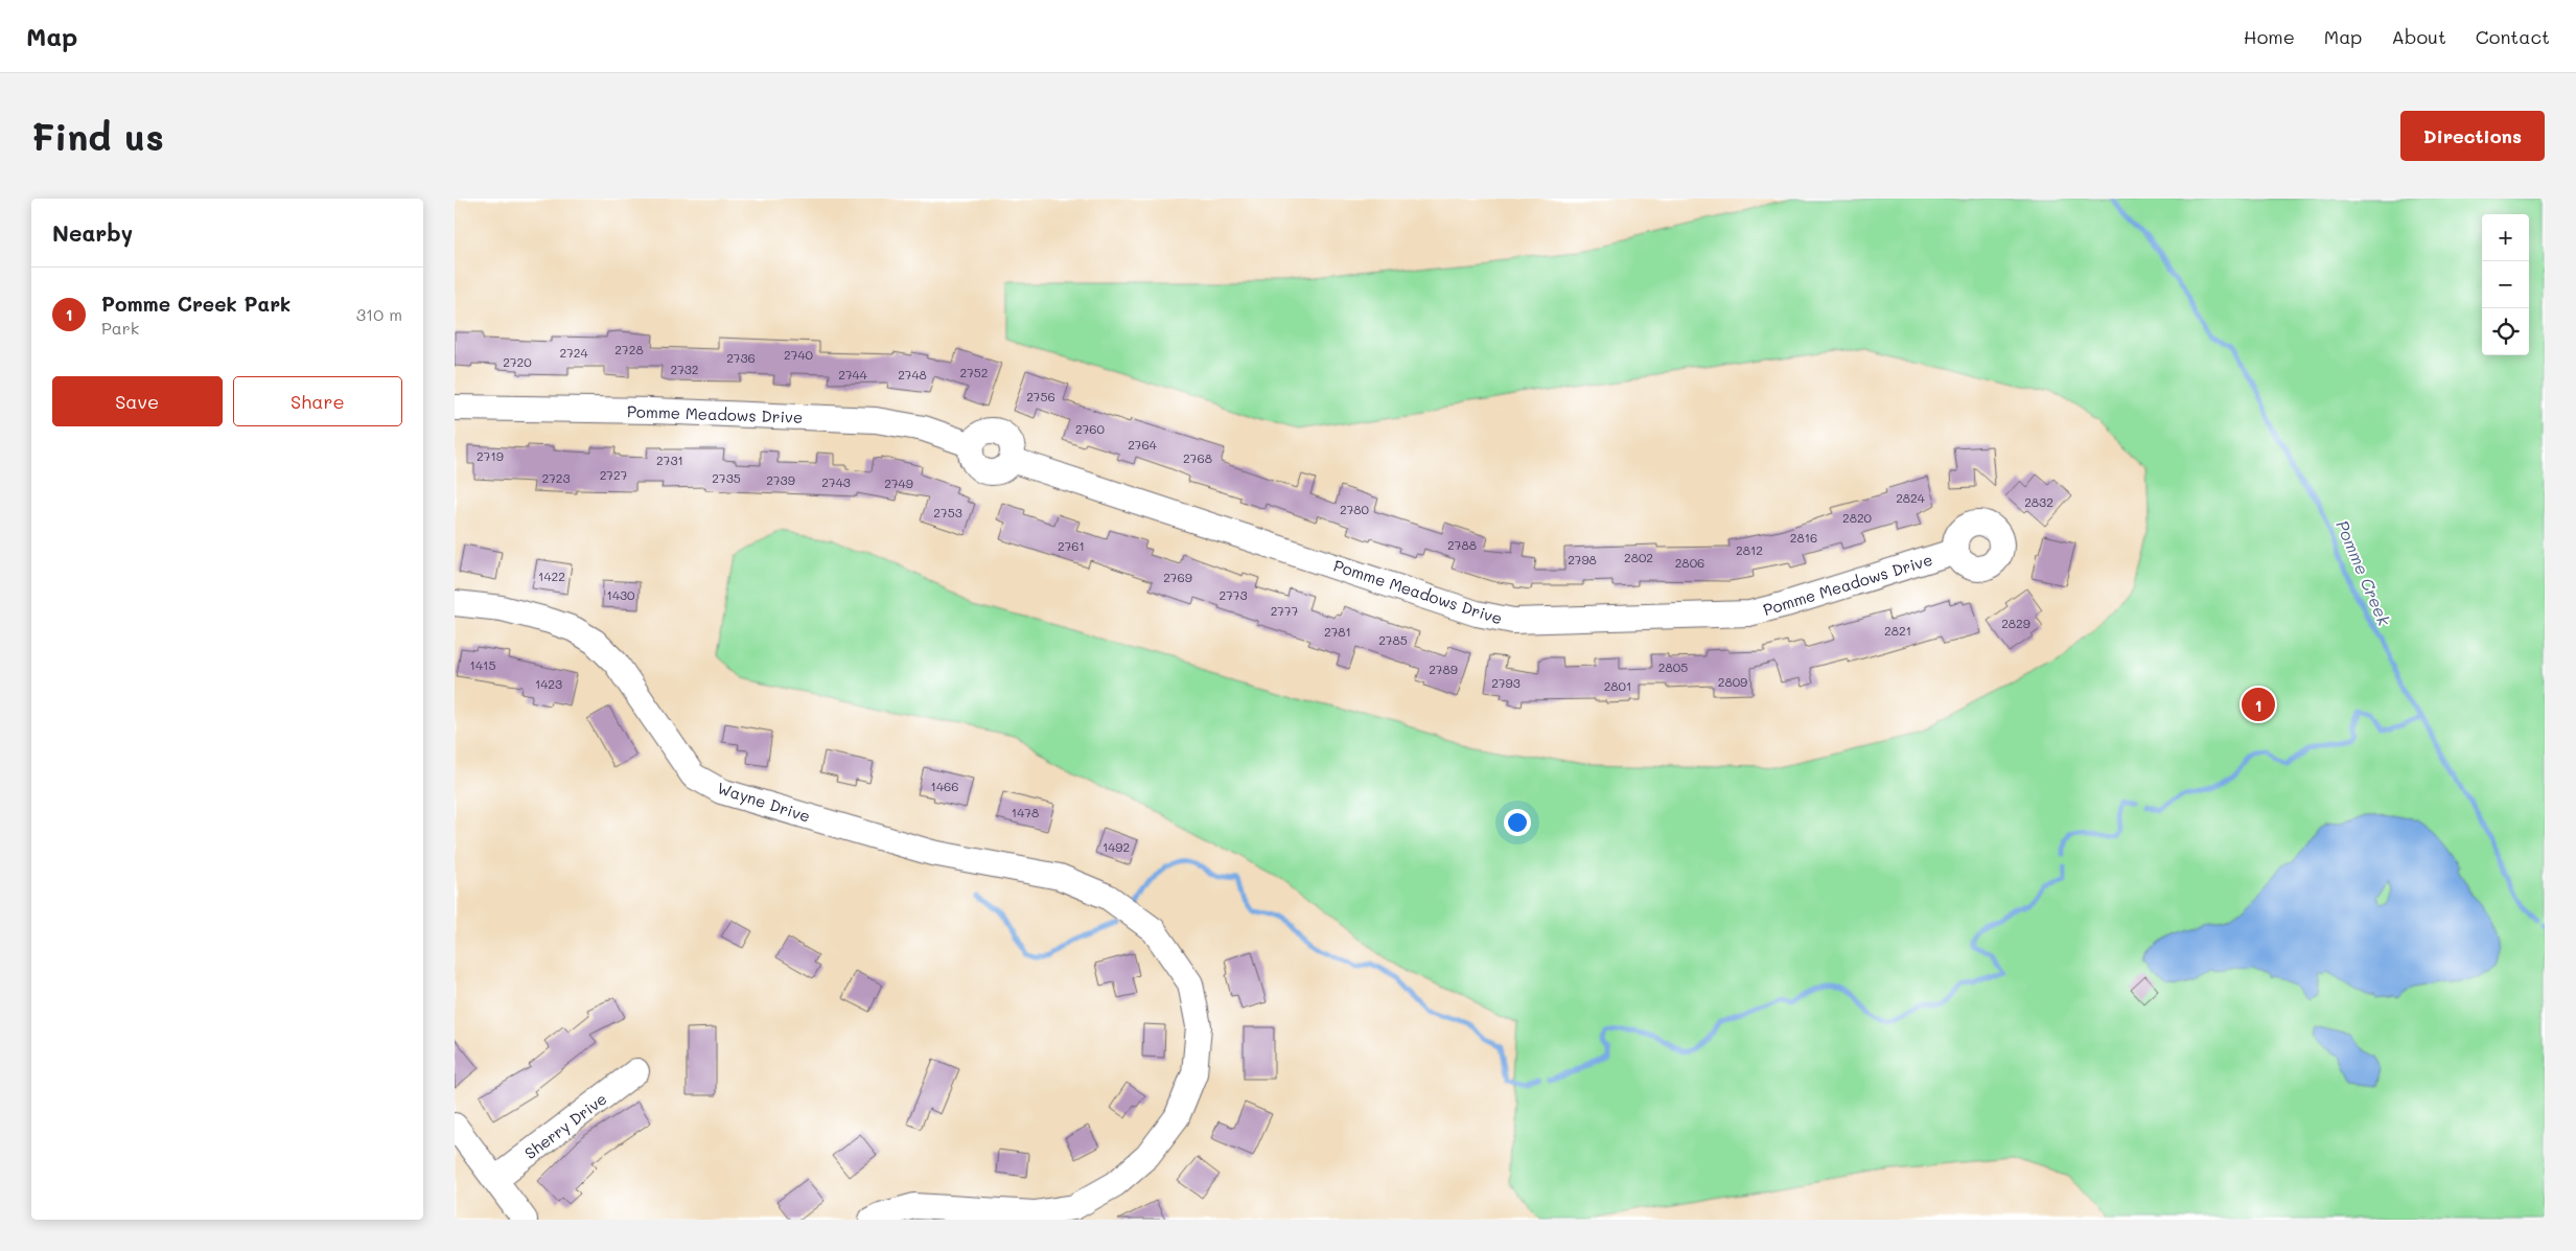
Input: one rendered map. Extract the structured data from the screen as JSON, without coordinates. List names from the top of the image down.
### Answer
{
  "streets": {
    "street": ["Pomme Meadows Drive", "Wayne Drive", "Sherry Drive"]
  },
  "water": ["Pomme Creek"],
  "house_numbers": [
    "2728",
    "2724",
    "2740",
    "2736",
    "2720",
    "2732",
    "2752",
    "2744",
    "2748",
    "2756",
    "2760",
    "2764",
    "2719",
    "2768",
    "2731",
    "2727",
    "2723",
    "2735",
    "2739",
    "2743",
    "2749",
    "2824",
    "2832",
    "2780",
    "2753",
    "2820",
    "2816",
    "2788",
    "2761",
    "2812",
    "2802",
    "2798",
    "2806",
    "1422",
    "2769",
    "1430",
    "2773",
    "2777",
    "2829",
    "2821",
    "2781",
    "2785",
    "1415",
    "2805",
    "2789",
    "2809",
    "2793",
    "1423",
    "2801",
    "1466",
    "1478",
    "1492"
  ],
  "page": {
    "header": "Map",
    "nav": [
      "Home",
      "Map",
      "About",
      "Contact"
    ],
    "buttons": [
      "Directions",
      ["Save", "Share"]
    ],
    "title": "Find us",
    "heading": "Nearby",
    "map_buttons": ["+", "−"],
    "list": [
      {
        "mark": "1",
        "name": "Pomme Creek Park",
        "note": "Park",
        "value": "310 m"
      }
    ],
    "pins": "1"
  }
}
